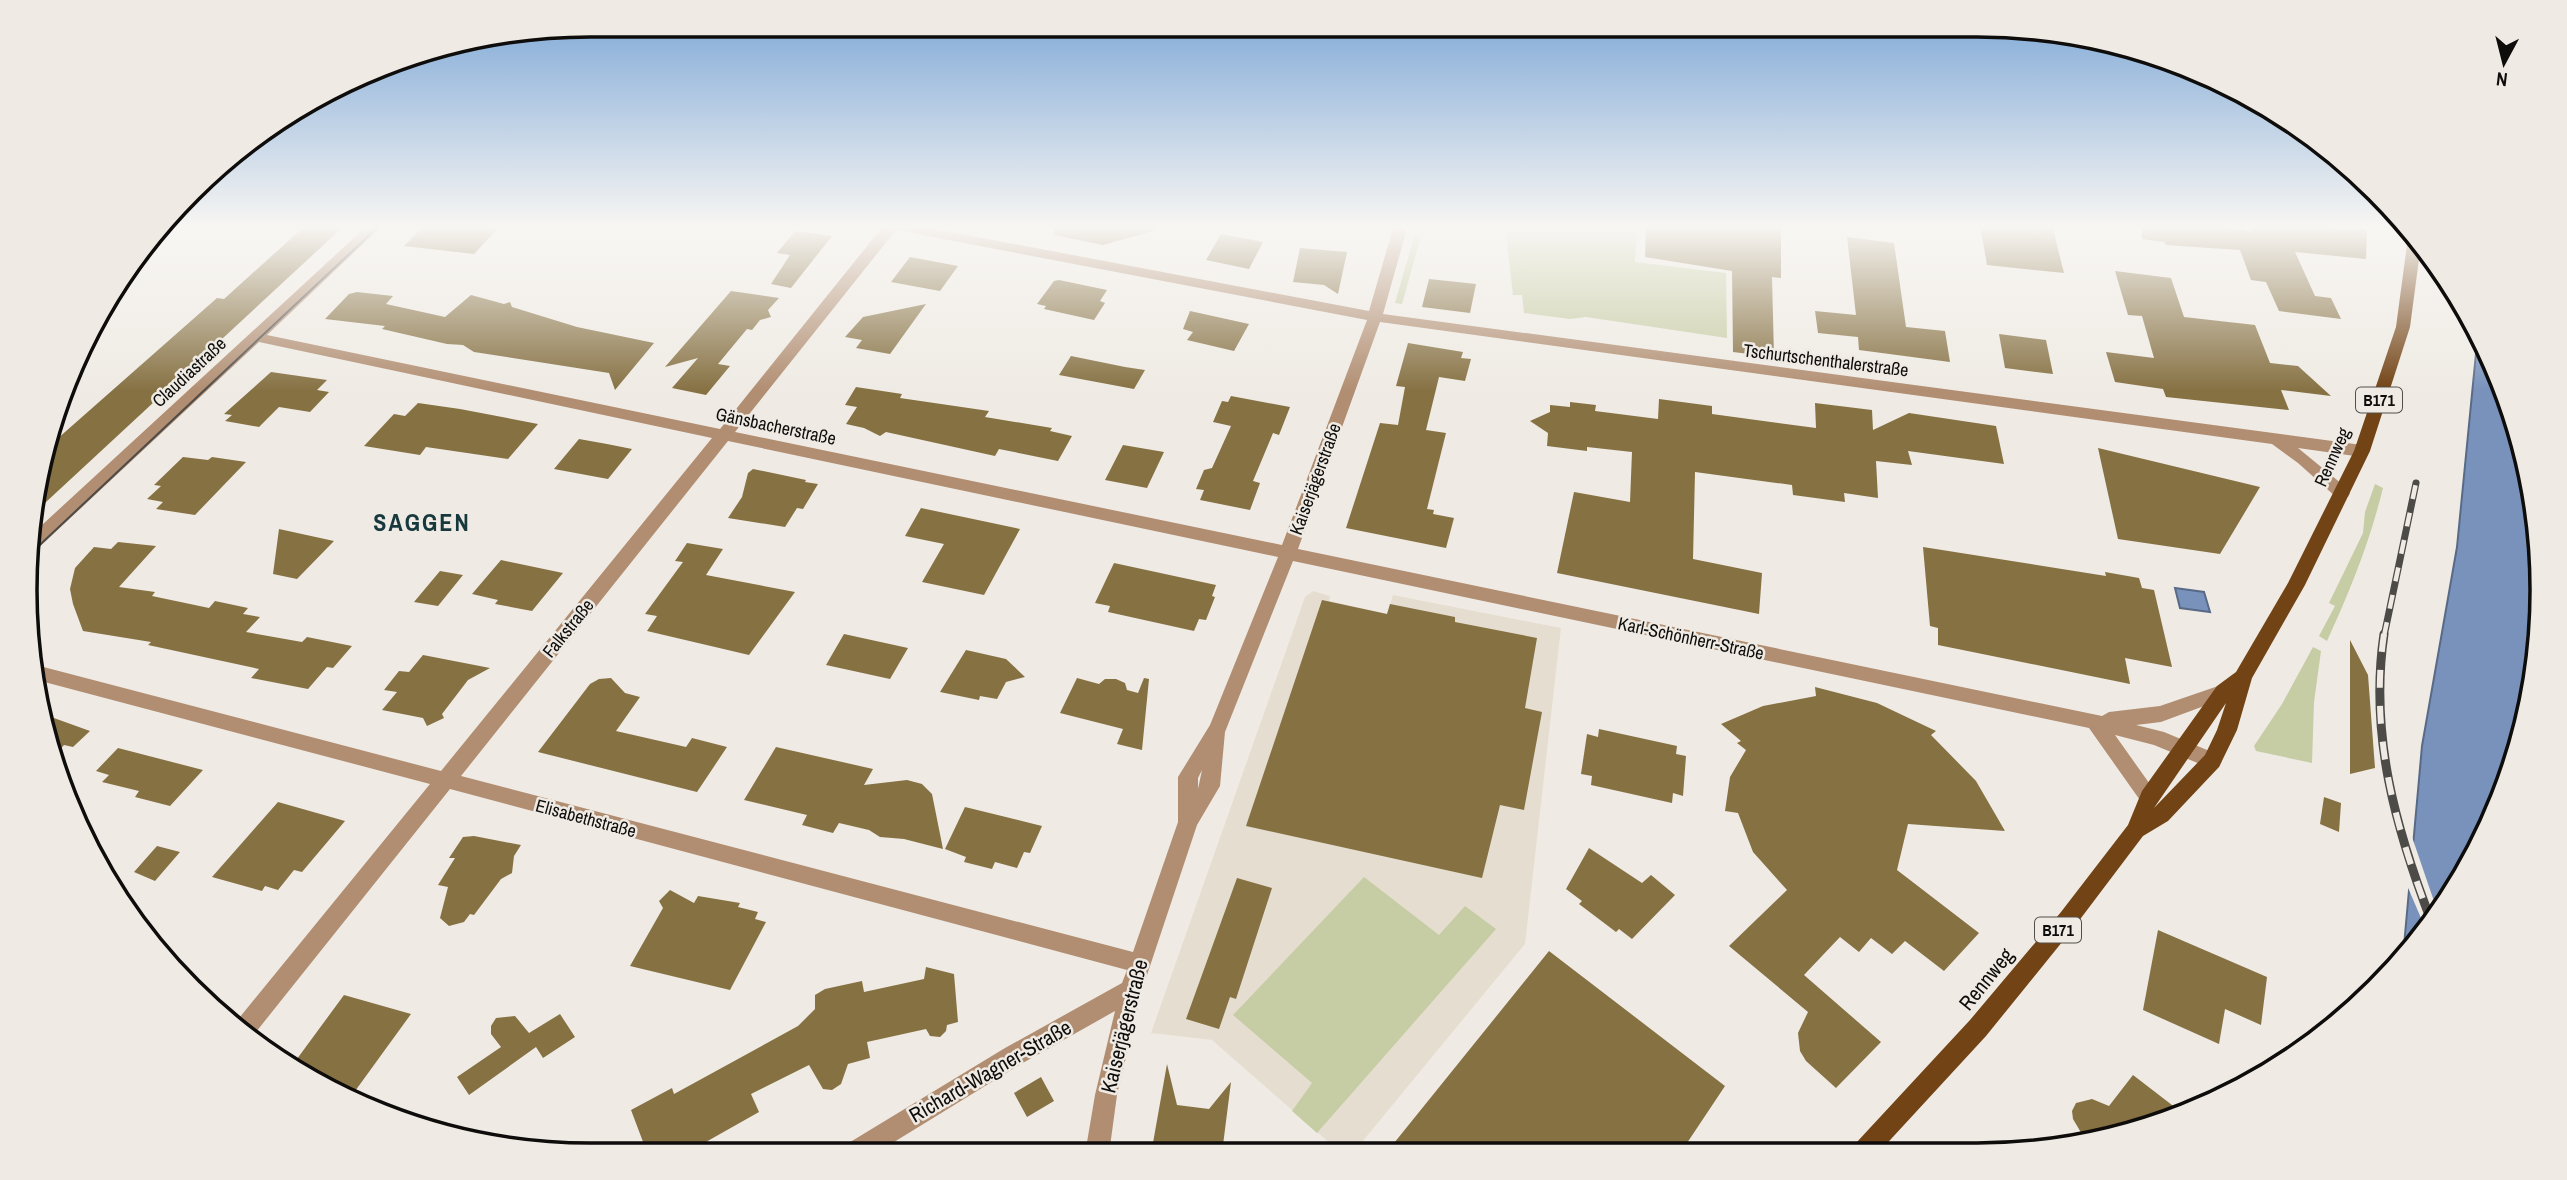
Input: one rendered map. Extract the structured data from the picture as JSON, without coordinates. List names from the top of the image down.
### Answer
{
  "streets": {
    "main road": ["B171", "Rennweg"],
    "street": [
      "Tschurtschenthalerstraße",
      "Claudiastraße",
      "Gänsbacherstraße",
      "Kaiserjägerstraße",
      "Falkstraße",
      "Karl-Schönherr-Straße",
      "Elisabethstraße",
      "Richard-Wagner-Straße"
    ]
  },
  "crossings": [
    ["Tschurtschenthalerstraße", "Rennweg"],
    ["Tschurtschenthalerstraße", "Kaiserjägerstraße"],
    ["Claudiastraße", "Gänsbacherstraße"],
    ["Gänsbacherstraße", "Kaiserjägerstraße"],
    ["Gänsbacherstraße", "Falkstraße"],
    ["Gänsbacherstraße", "Karl-Schönherr-Straße"],
    ["Rennweg", "Karl-Schönherr-Straße"],
    ["Kaiserjägerstraße", "Karl-Schönherr-Straße"],
    ["Kaiserjägerstraße", "Elisabethstraße"],
    ["Kaiserjägerstraße", "Richard-Wagner-Straße"],
    ["Falkstraße", "Elisabethstraße"]
  ],
  "districts": ["SAGGEN"],
  "north": "bottom"
}
